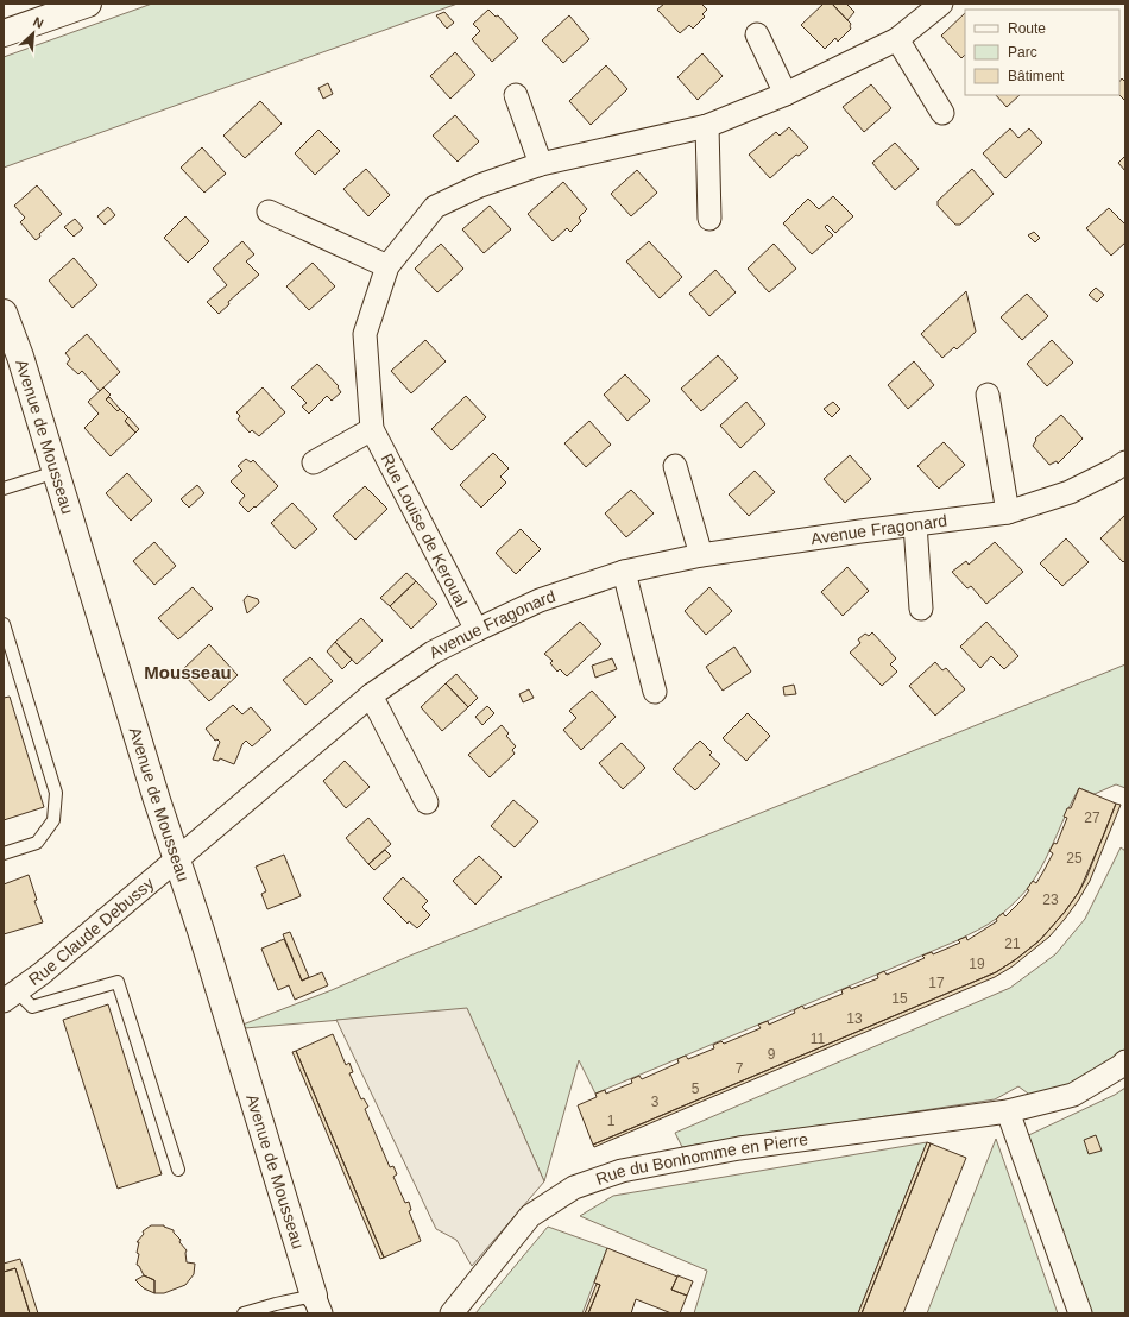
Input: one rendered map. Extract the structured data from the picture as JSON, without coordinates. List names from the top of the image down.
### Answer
{
  "streets": {
    "street": [
      "Avenue de Mousseau",
      "Rue Louise de Keroual",
      "Avenue Fragonard",
      "Rue Claude Debussy",
      "Rue du Bonhomme en Pierre"
    ]
  },
  "crossings": [
    ["Avenue de Mousseau", "Avenue Fragonard"],
    ["Avenue de Mousseau", "Rue Claude Debussy"],
    ["Rue Louise de Keroual", "Avenue Fragonard"],
    ["Avenue Fragonard", "Rue Claude Debussy"]
  ],
  "districts": ["Mousseau"],
  "house_numbers": [
    "27",
    "25",
    "23",
    "21",
    "19",
    "17",
    "15",
    "13",
    "11",
    "9",
    "7",
    "5",
    "3",
    "1"
  ],
  "legend": ["Route", "Parc", "Bâtiment"],
  "north": "top right"
}
